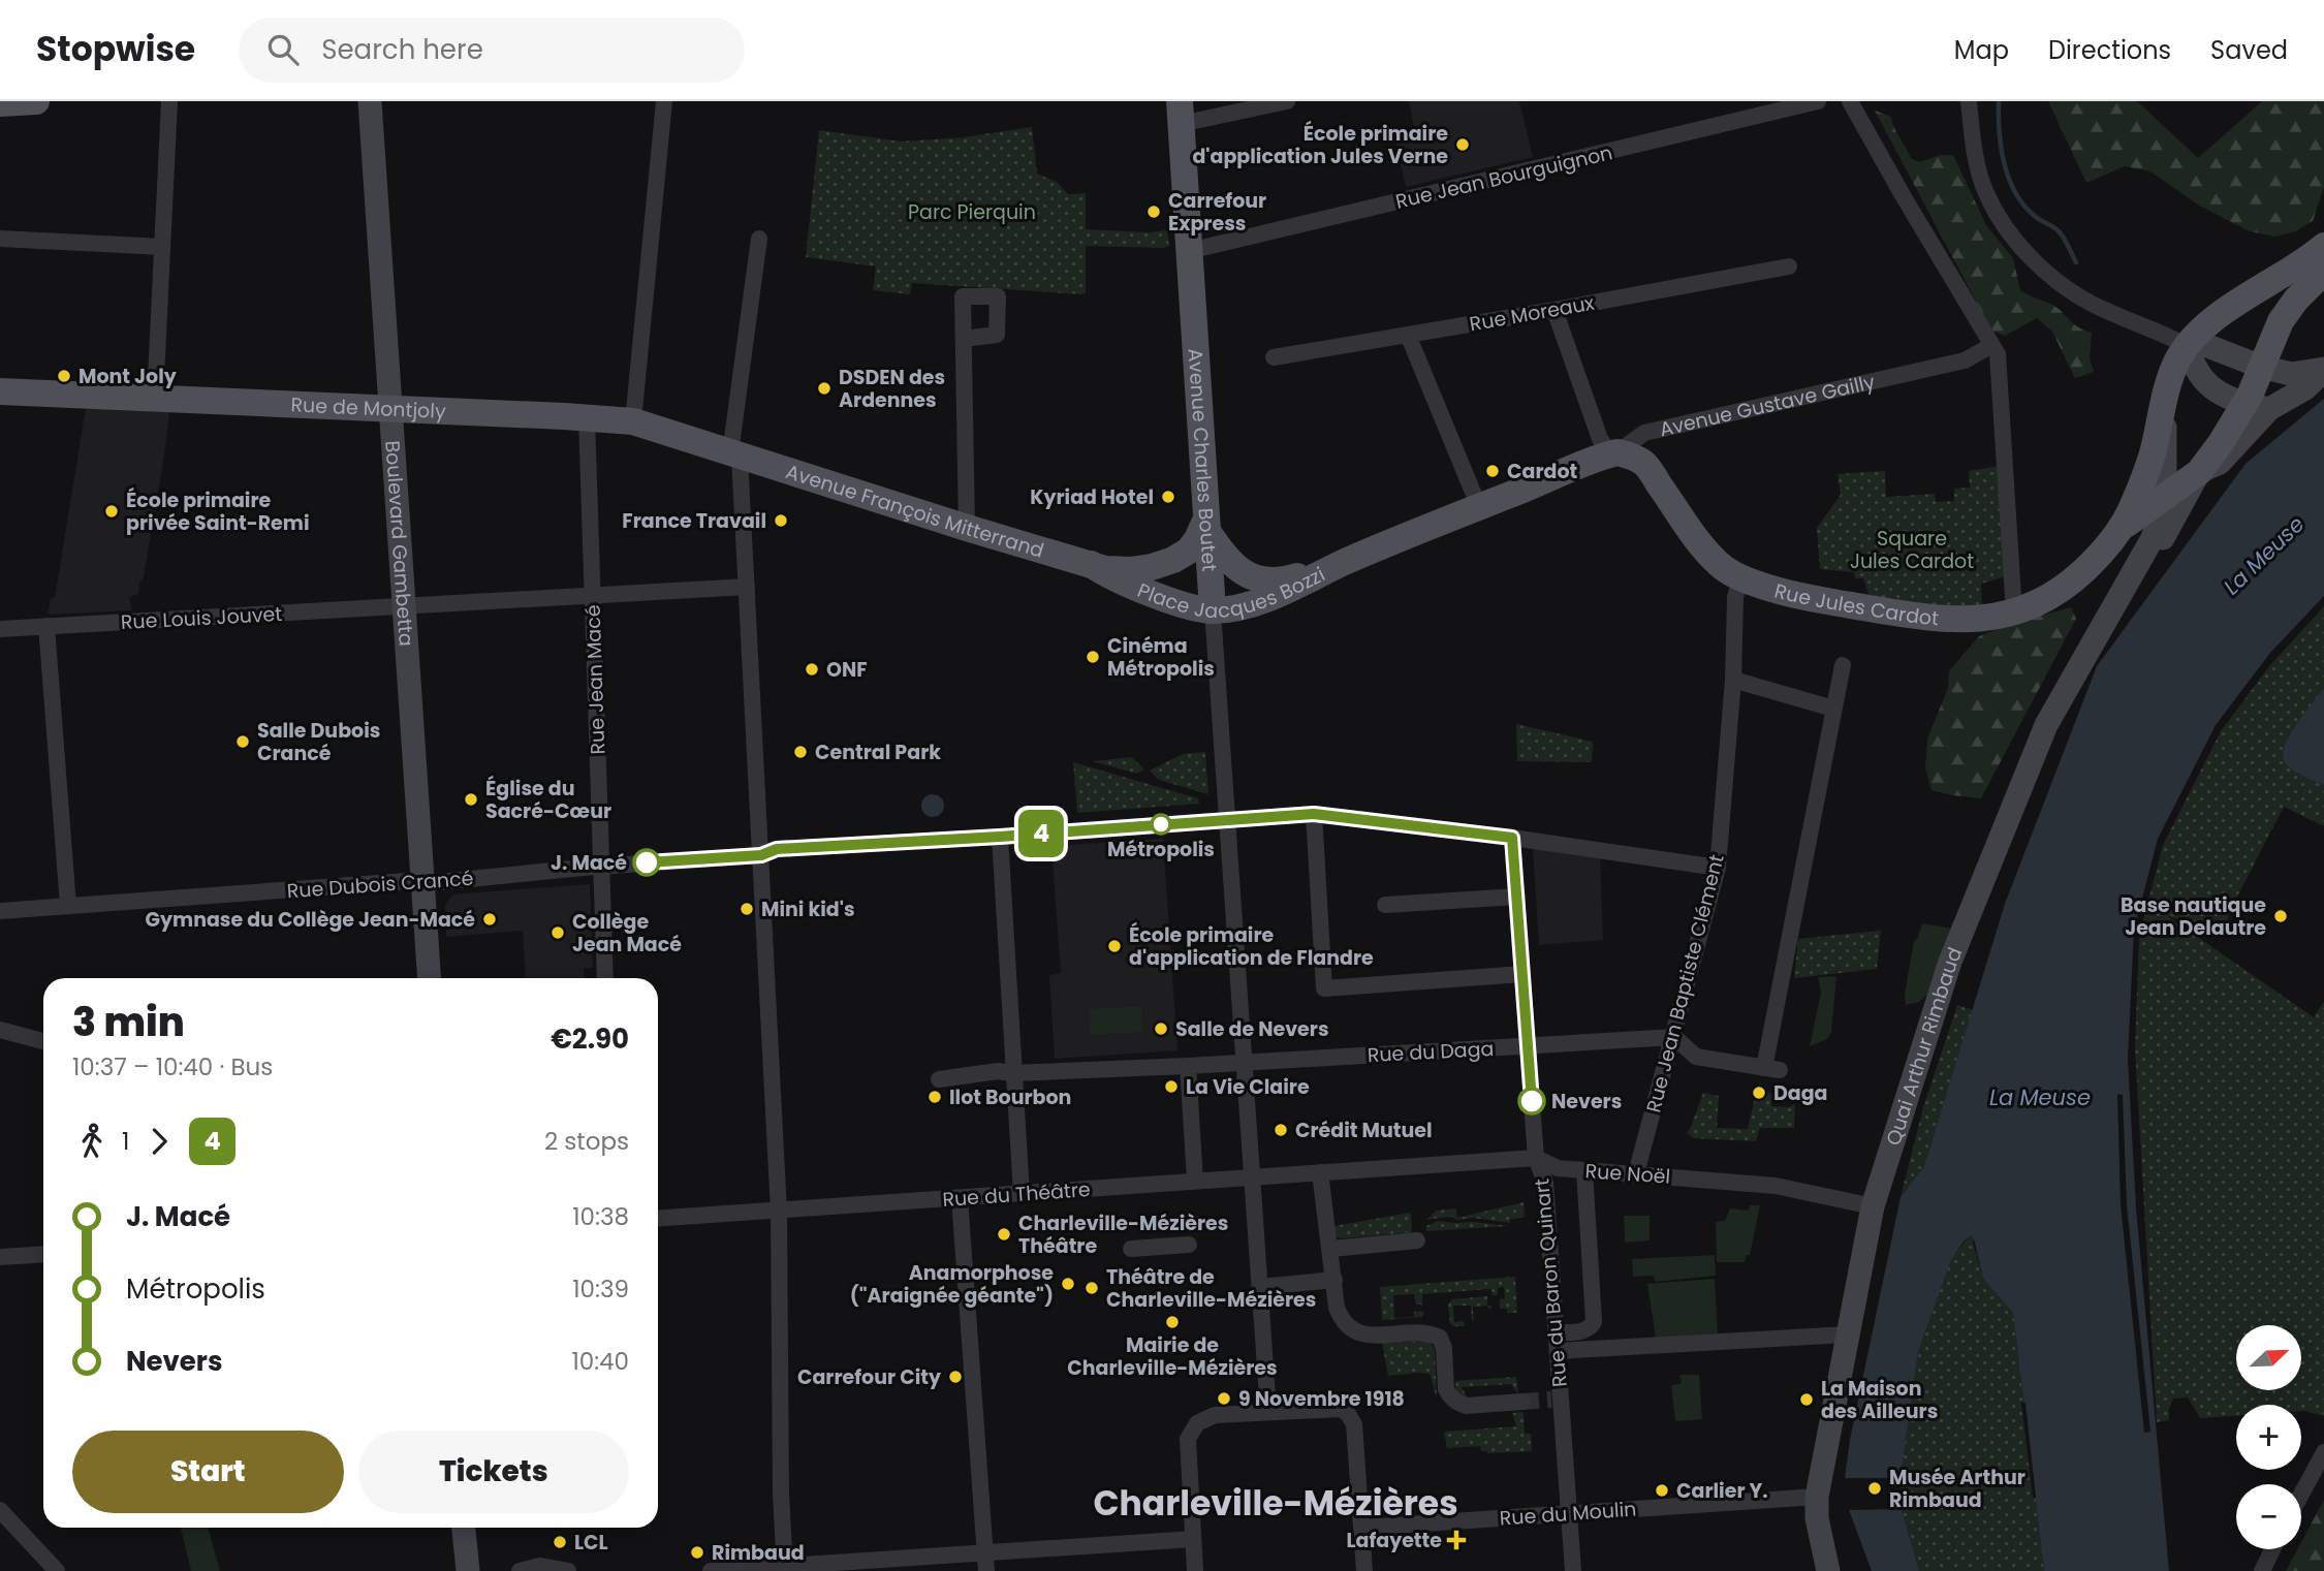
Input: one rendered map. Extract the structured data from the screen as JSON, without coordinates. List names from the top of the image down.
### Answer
{
  "streets": {
    "main road": [
      "Avenue Gustave Gailly",
      "Rue de Montjoly",
      "Avenue Charles Boutet",
      "Avenue François Mitterrand",
      "Boulevard Gambetta",
      "Place Jacques Bozzi",
      "Rue Jules Cardot",
      "Quai Arthur Rimbaud"
    ],
    "street": [
      "Rue Jean Bourguignon",
      "Rue Moreaux",
      "Rue Louis Jouvet",
      "Rue Jean Macé",
      "Rue Dubois Crancé",
      "Rue Jean Baptiste Clément",
      "Rue du Daga",
      "Rue Noël",
      "Rue du Théâtre",
      "Rue du Baron Quinart",
      "Rue du Moulin"
    ]
  },
  "crossings": [
    ["Rue Jean Bourguignon", "Avenue Charles Boutet"],
    ["Avenue Gustave Gailly", "Place Jacques Bozzi"],
    ["Avenue Gustave Gailly", "Rue Jules Cardot"],
    ["Rue de Montjoly", "Avenue François Mitterrand"],
    ["Rue de Montjoly", "Boulevard Gambetta"],
    ["Rue de Montjoly", "Rue Jean Macé"],
    ["Avenue Charles Boutet", "Place Jacques Bozzi"],
    ["Avenue Charles Boutet", "Rue Dubois Crancé"],
    ["Avenue Charles Boutet", "Rue du Daga"],
    ["Avenue Charles Boutet", "Rue Noël"],
    ["Avenue Charles Boutet", "Rue du Théâtre"],
    ["Avenue François Mitterrand", "Place Jacques Bozzi"],
    ["Boulevard Gambetta", "Rue Louis Jouvet"],
    ["Boulevard Gambetta", "Rue Dubois Crancé"],
    ["Rue Jules Cardot", "Rue Jean Baptiste Clément"],
    ["Rue Jules Cardot", "Quai Arthur Rimbaud"],
    ["Rue Louis Jouvet", "Rue Jean Macé"],
    ["Rue Jean Macé", "Rue Dubois Crancé"],
    ["Rue Dubois Crancé", "Rue Jean Baptiste Clément"],
    ["Rue Dubois Crancé", "Rue du Baron Quinart"],
    ["Rue Jean Baptiste Clément", "Rue du Daga"],
    ["Rue Jean Baptiste Clément", "Rue Noël"],
    ["Quai Arthur Rimbaud", "Rue Noël"],
    ["Quai Arthur Rimbaud", "Rue du Moulin"],
    ["Rue du Daga", "Rue du Baron Quinart"],
    ["Rue Noël", "Rue du Théâtre"],
    ["Rue Noël", "Rue du Baron Quinart"],
    ["Rue du Baron Quinart", "Rue du Moulin"]
  ],
  "districts": ["Charleville-Mézières"],
  "water": ["La Meuse"],
  "parks": ["Parc Pierquin", "Square Jules Cardot"],
  "places": {
    "other": [
      "École primaire d'application Jules Verne",
      "Carrefour Express",
      "Mont Joly",
      "DSDEN des Ardennes",
      "Cardot",
      "Kyriad Hotel",
      "École primaire privée Saint-Remi",
      "France Travail",
      "Cinéma Métropolis",
      "ONF",
      "Salle Dubois Crancé",
      "Central Park",
      "Église du Sacré-Cœur",
      "Métropolis",
      "J. Macé",
      "Mini kid's",
      "Base nautique Jean Delautre",
      "Gymnase du Collège Jean-Macé",
      "Collège Jean Macé",
      "École primaire d'application de Flandre",
      "Salle de Nevers",
      "La Vie Claire",
      "Daga",
      "Ilot Bourbon",
      "Nevers",
      "Crédit Mutuel",
      "Charleville-Mézières Théâtre",
      "Anamorphose (\"Araignée géante\")",
      "Théâtre de Charleville-Mézières",
      "Mairie de Charleville-Mézières",
      "Carrefour City",
      "9 Novembre 1918",
      "La Maison des Ailleurs",
      "Musée Arthur Rimbaud",
      "Carlier Y.",
      "LCL",
      "Rimbaud"
    ],
    "health": ["Lafayette"]
  },
  "lines": ["bus line 4"],
  "north": "top right",
  "page": {
    "header": "Stopwise",
    "search": "Search here",
    "nav": ["Map", "Directions", "Saved"],
    "on_map": "4",
    "heading": ["3 min", "10:37 – 10:40 · Bus", "€2.90"],
    "legs": ["1", "4", "2 stops"],
    "list": [
      {
        "name": "J. Macé",
        "value": "10:38"
      },
      {
        "name": "Métropolis",
        "value": "10:39"
      },
      {
        "name": "Nevers",
        "value": "10:40"
      }
    ],
    "map_buttons": ["+", "−"],
    "buttons": ["Start", "Tickets"]
  }
}
